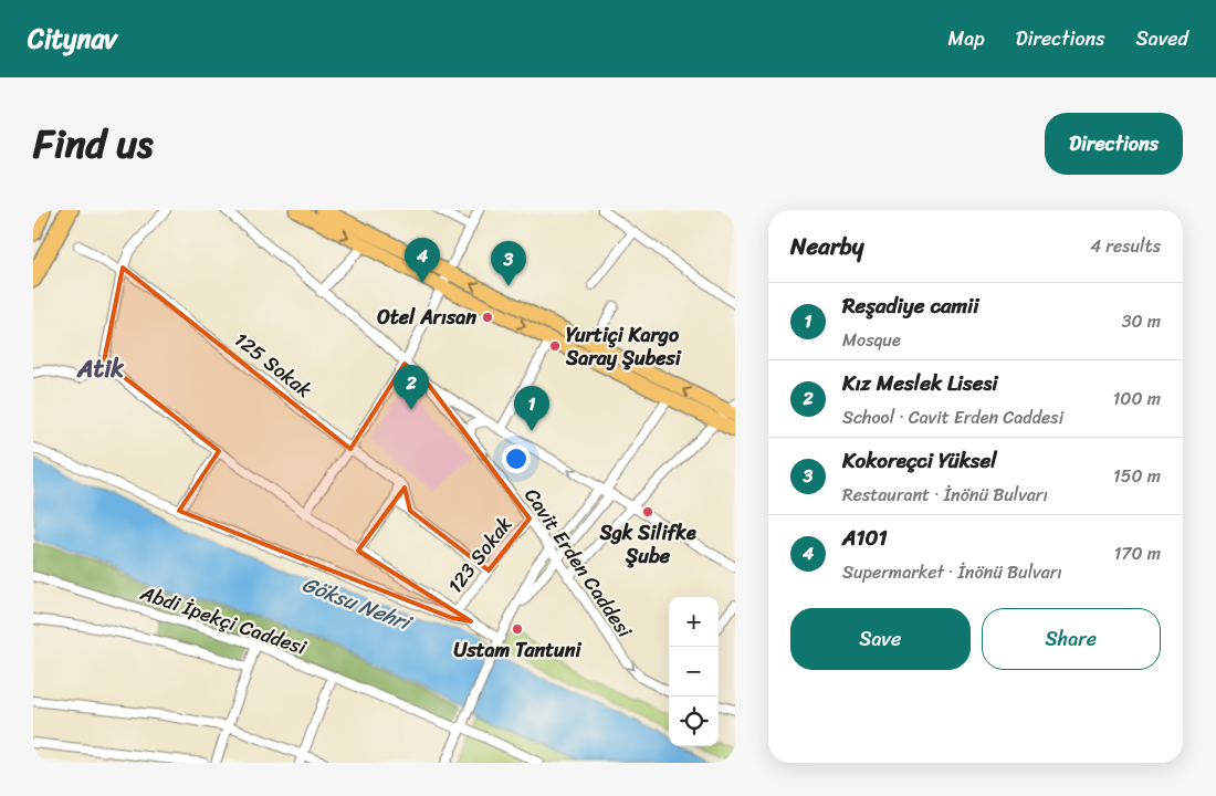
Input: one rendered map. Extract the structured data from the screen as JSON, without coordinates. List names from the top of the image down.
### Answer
{
  "streets": {
    "street": [
      "125 Sokak",
      "123 Sokak",
      "Cavit Erden Caddesi",
      "Abdi İpekçi Caddesi"
    ]
  },
  "crossings": [
    ["123 Sokak", "Cavit Erden Caddesi"]
  ],
  "districts": ["Atik"],
  "water": ["Göksu Nehri"],
  "places": [
    "Otel Arısan",
    "Yurtiçi Kargo Saray Şubesi",
    "Sgk Silifke Şube",
    "Ustam Tantuni"
  ],
  "page": {
    "header": "Citynav",
    "nav": ["Map", "Directions", "Saved"],
    "title": "Find us",
    "buttons": [
      "Directions",
      ["Save", "Share"]
    ],
    "heading": ["Nearby", "4 results"],
    "pins": [
      "4",
      "3",
      "2",
      "1"
    ],
    "list": [
      {
        "mark": "1",
        "name": "Reşadiye camii",
        "note": "Mosque",
        "value": "30 m"
      },
      {
        "mark": "2",
        "name": "Kız Meslek Lisesi",
        "note": "School · Cavit Erden Caddesi",
        "value": "100 m"
      },
      {
        "mark": "3",
        "name": "Kokoreçci Yüksel",
        "note": "Restaurant · İnönü Bulvarı",
        "value": "150 m"
      },
      {
        "mark": "4",
        "name": "A101",
        "note": "Supermarket · İnönü Bulvarı",
        "value": "170 m"
      }
    ],
    "map_buttons": ["+", "−"]
  }
}
